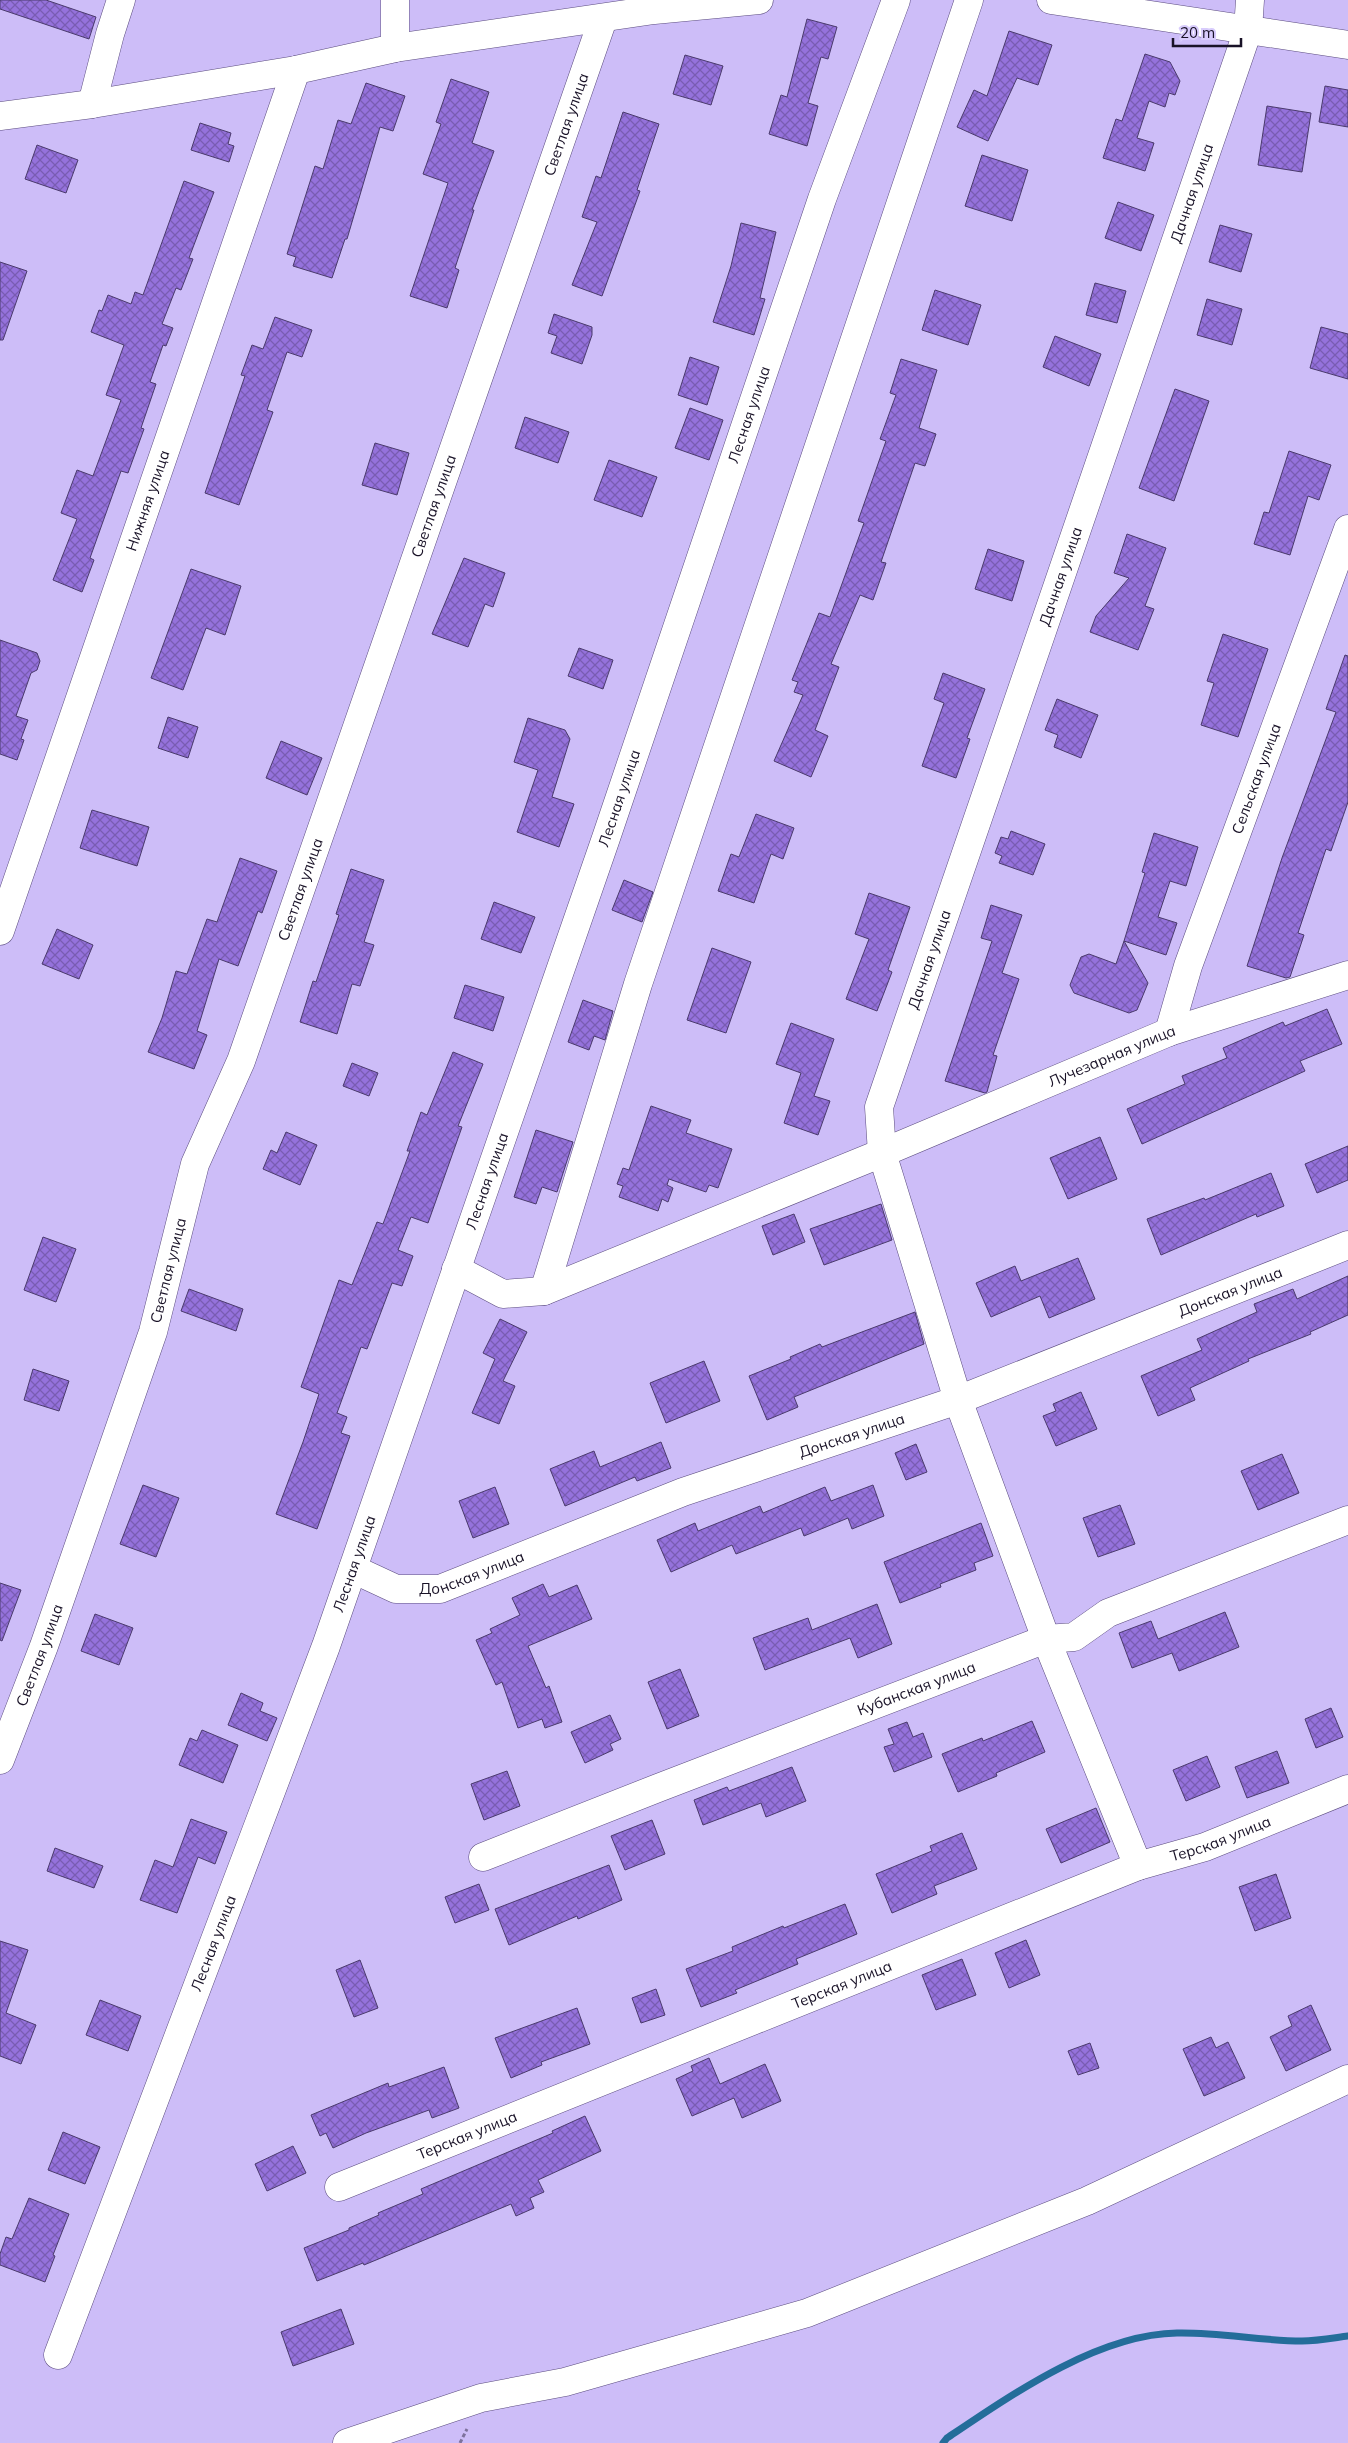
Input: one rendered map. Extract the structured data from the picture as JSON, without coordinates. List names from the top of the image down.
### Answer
{
  "streets": {
    "street": [
      "Светлая улица",
      "Дачная улица",
      "Лесная улица",
      "Нижняя улица",
      "Сельская улица",
      "Лучезарная улица",
      "Донская улица",
      "Кубанская улица",
      "Терская улица"
    ]
  },
  "crossings": [
    ["Дачная улица", "Лучезарная улица"],
    ["Дачная улица", "Донская улица"],
    ["Дачная улица", "Кубанская улица"],
    ["Дачная улица", "Терская улица"],
    ["Лесная улица", "Лучезарная улица"],
    ["Лесная улица", "Донская улица"],
    ["Сельская улица", "Лучезарная улица"]
  ],
  "scale_bar": "20 m"
}
